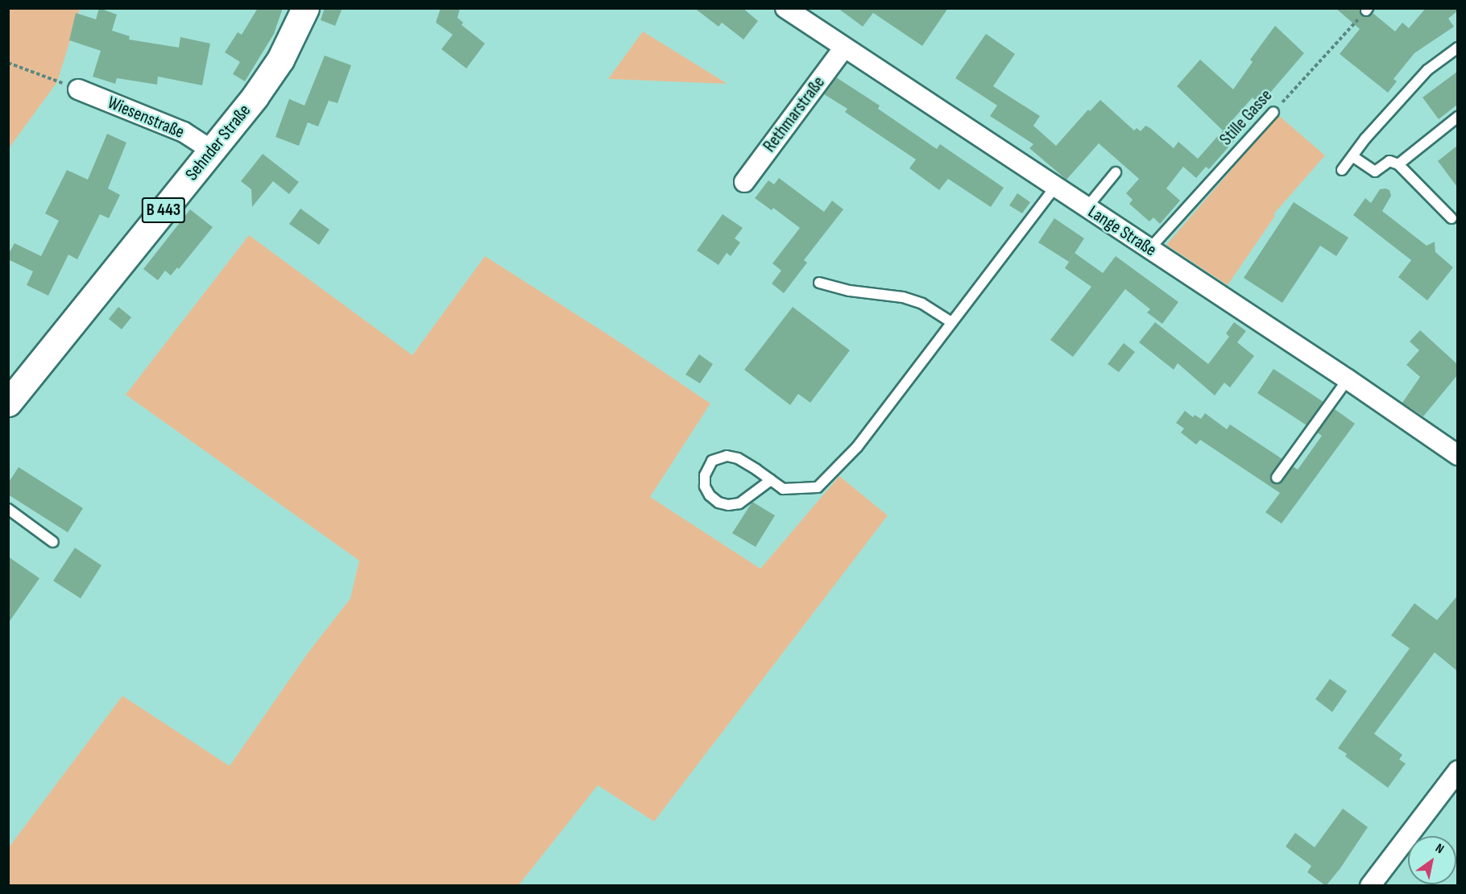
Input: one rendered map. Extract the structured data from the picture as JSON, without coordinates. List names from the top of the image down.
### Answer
{
  "streets": {
    "main road": ["Sehnder Straße", "B 443"],
    "street": ["Rethmarstraße", "Wiesenstraße", "Lange Straße"],
    "lane": ["Stille Gasse"]
  },
  "crossings": [
    ["Rethmarstraße", "Lange Straße"],
    ["Wiesenstraße", "Sehnder Straße"],
    ["Stille Gasse", "Lange Straße"]
  ],
  "north": "top right"
}
